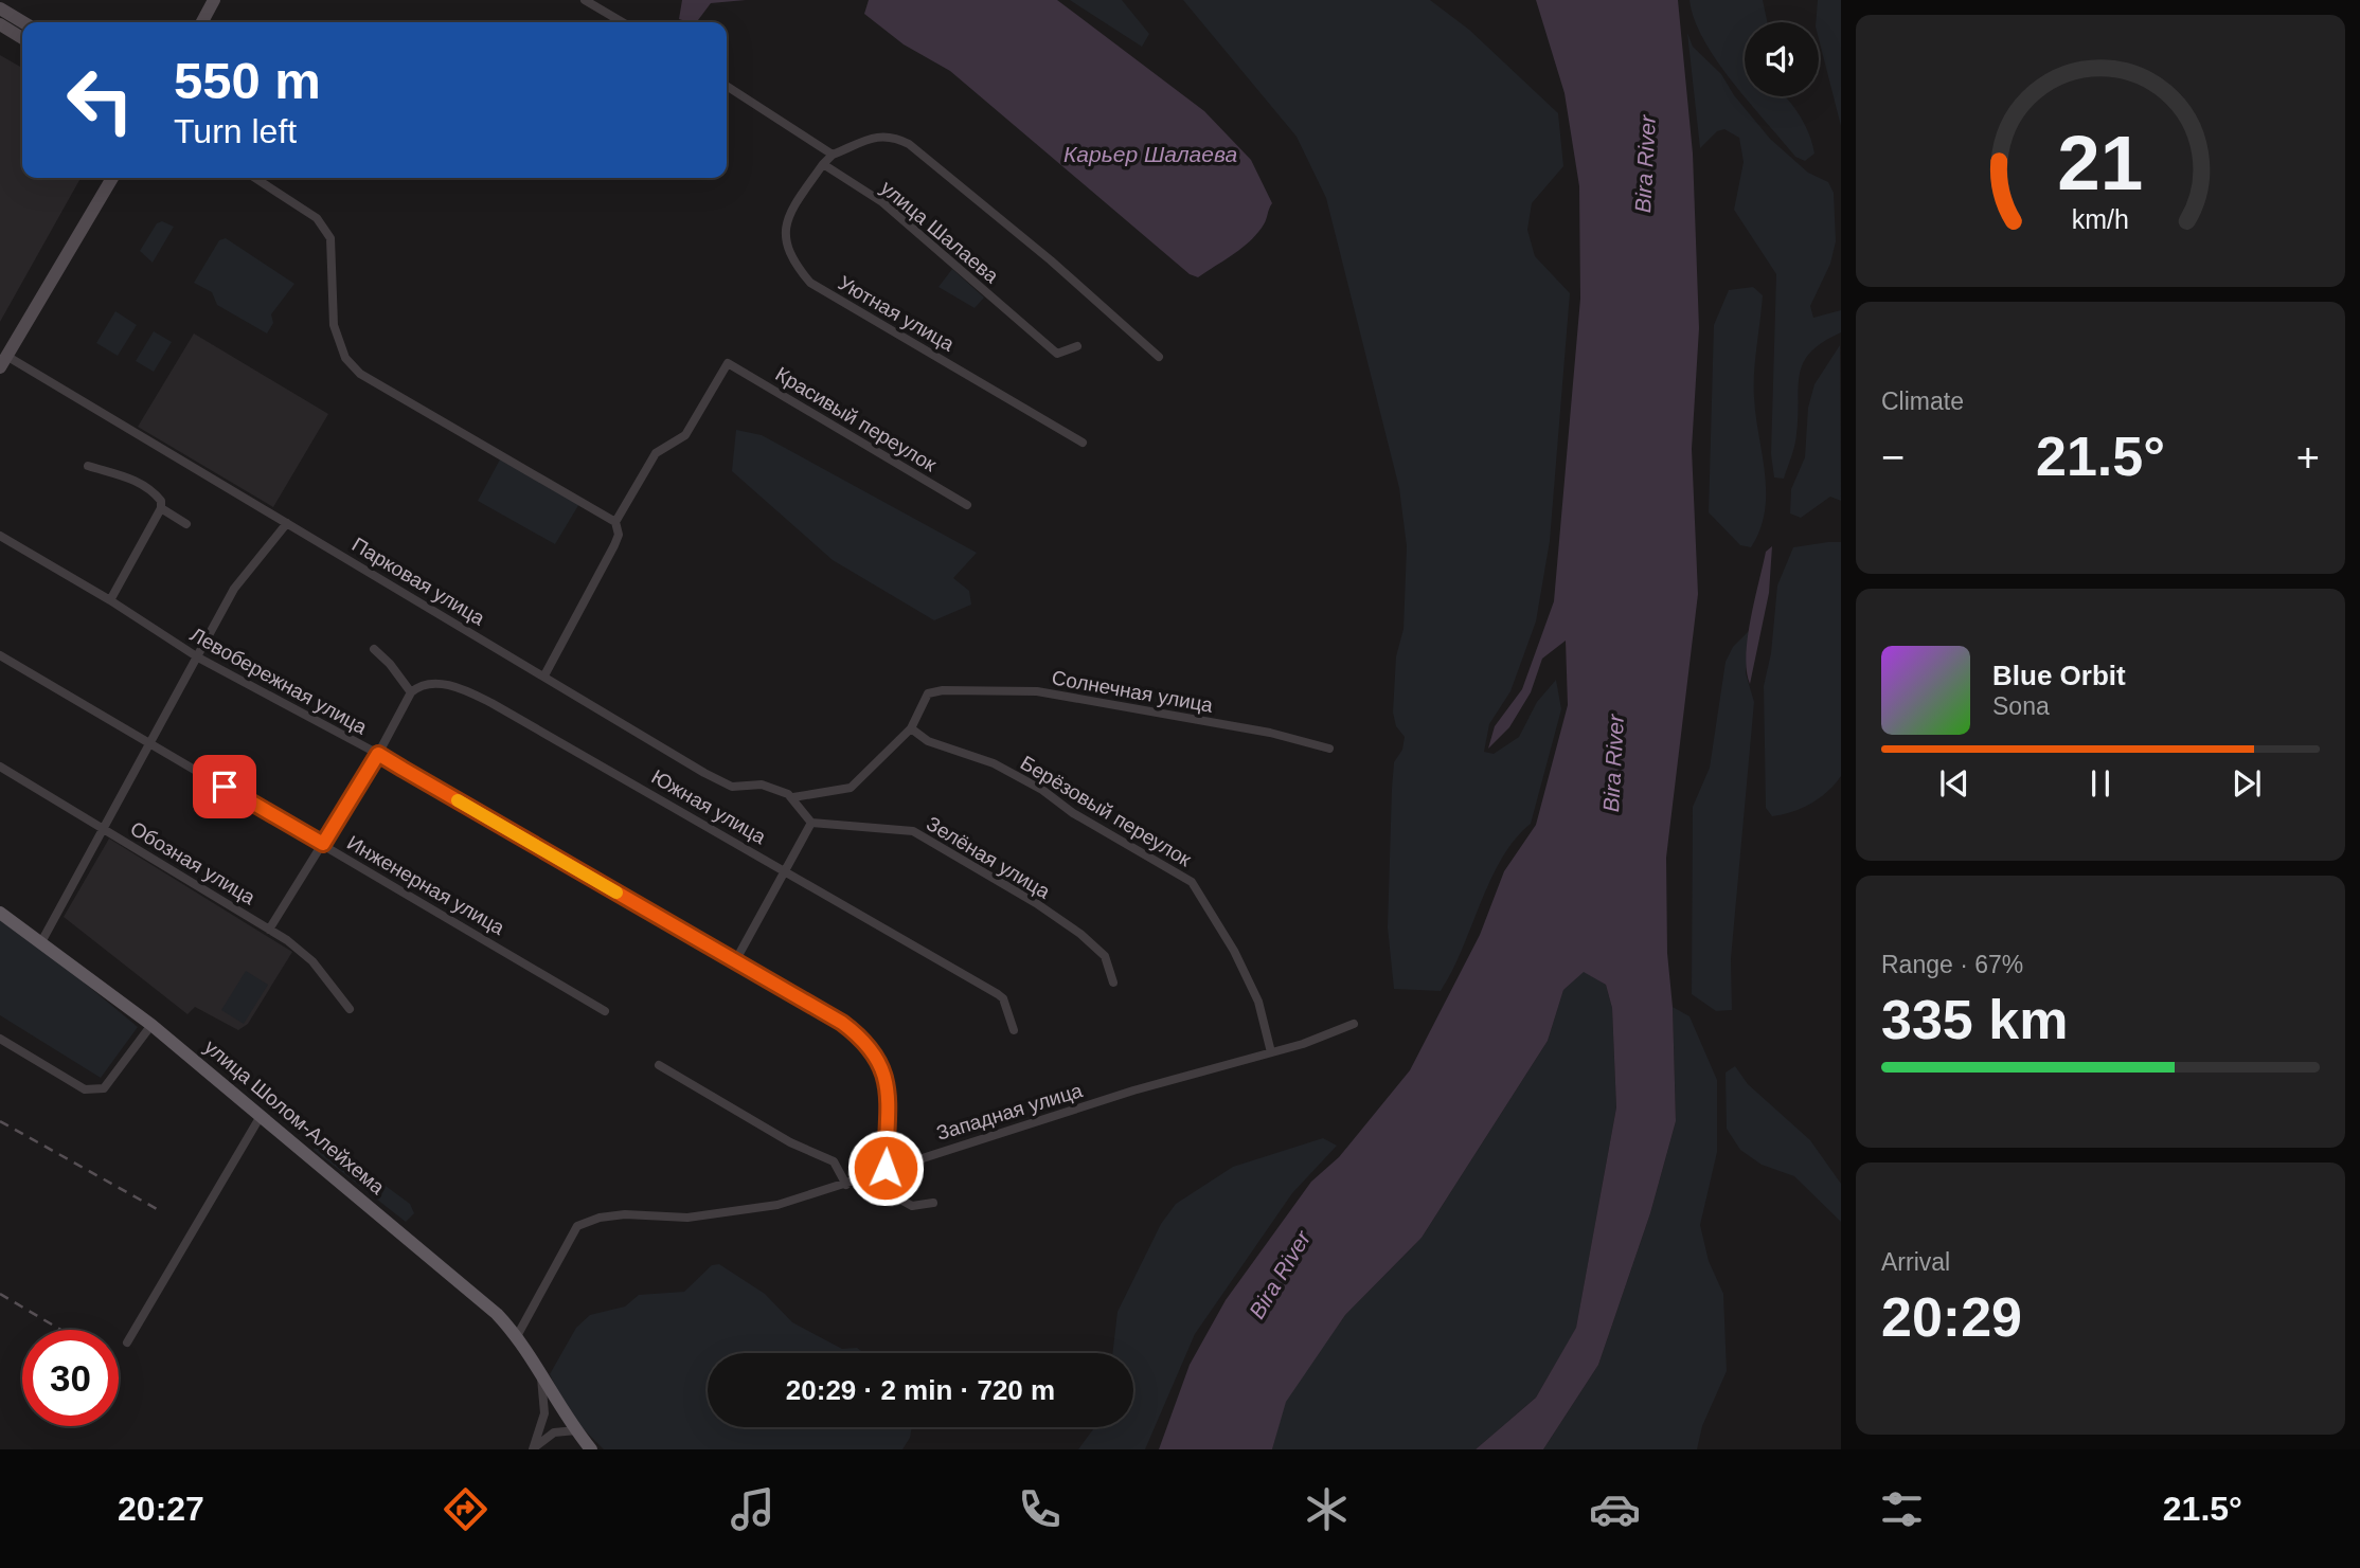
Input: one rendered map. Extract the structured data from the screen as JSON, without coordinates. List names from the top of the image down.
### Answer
{
  "streets": {
    "main road": ["улица Шолом-Алейхема"],
    "street": [
      "улица Шалаева",
      "Уютная улица",
      "Красивый переулок",
      "Парковая улица",
      "Левобережная улица",
      "Солнечная улица",
      "Южная улица",
      "Берёзовый переулок",
      "Зелёная улица",
      "Обозная улица",
      "Инженерная улица",
      "Западная улица"
    ]
  },
  "crossings": [
    ["улица Шалаева", "Уютная улица"],
    ["Левобережная улица", "Западная улица"],
    ["Солнечная улица", "Берёзовый переулок"],
    ["Берёзовый переулок", "Западная улица"],
    ["Западная улица", "улица Шолом-Алейхема"]
  ],
  "water": ["Карьер Шалаева", "Bira River"],
  "page": {
    "turn": ["550 m", "Turn left"],
    "tile": [
      "Climate",
      ["Range · 67%", "335 km"],
      ["Arrival", "20:29"]
    ],
    "heat": ["−", "21.5°", "+"],
    "song": ["Blue Orbit", "Sona"],
    "limit": "30",
    "trip": "20:29 · 2 min · 720 m",
    "tabs": ["20:27", "21.5°"],
    "gauge": ["21", "km/h"]
  }
}
